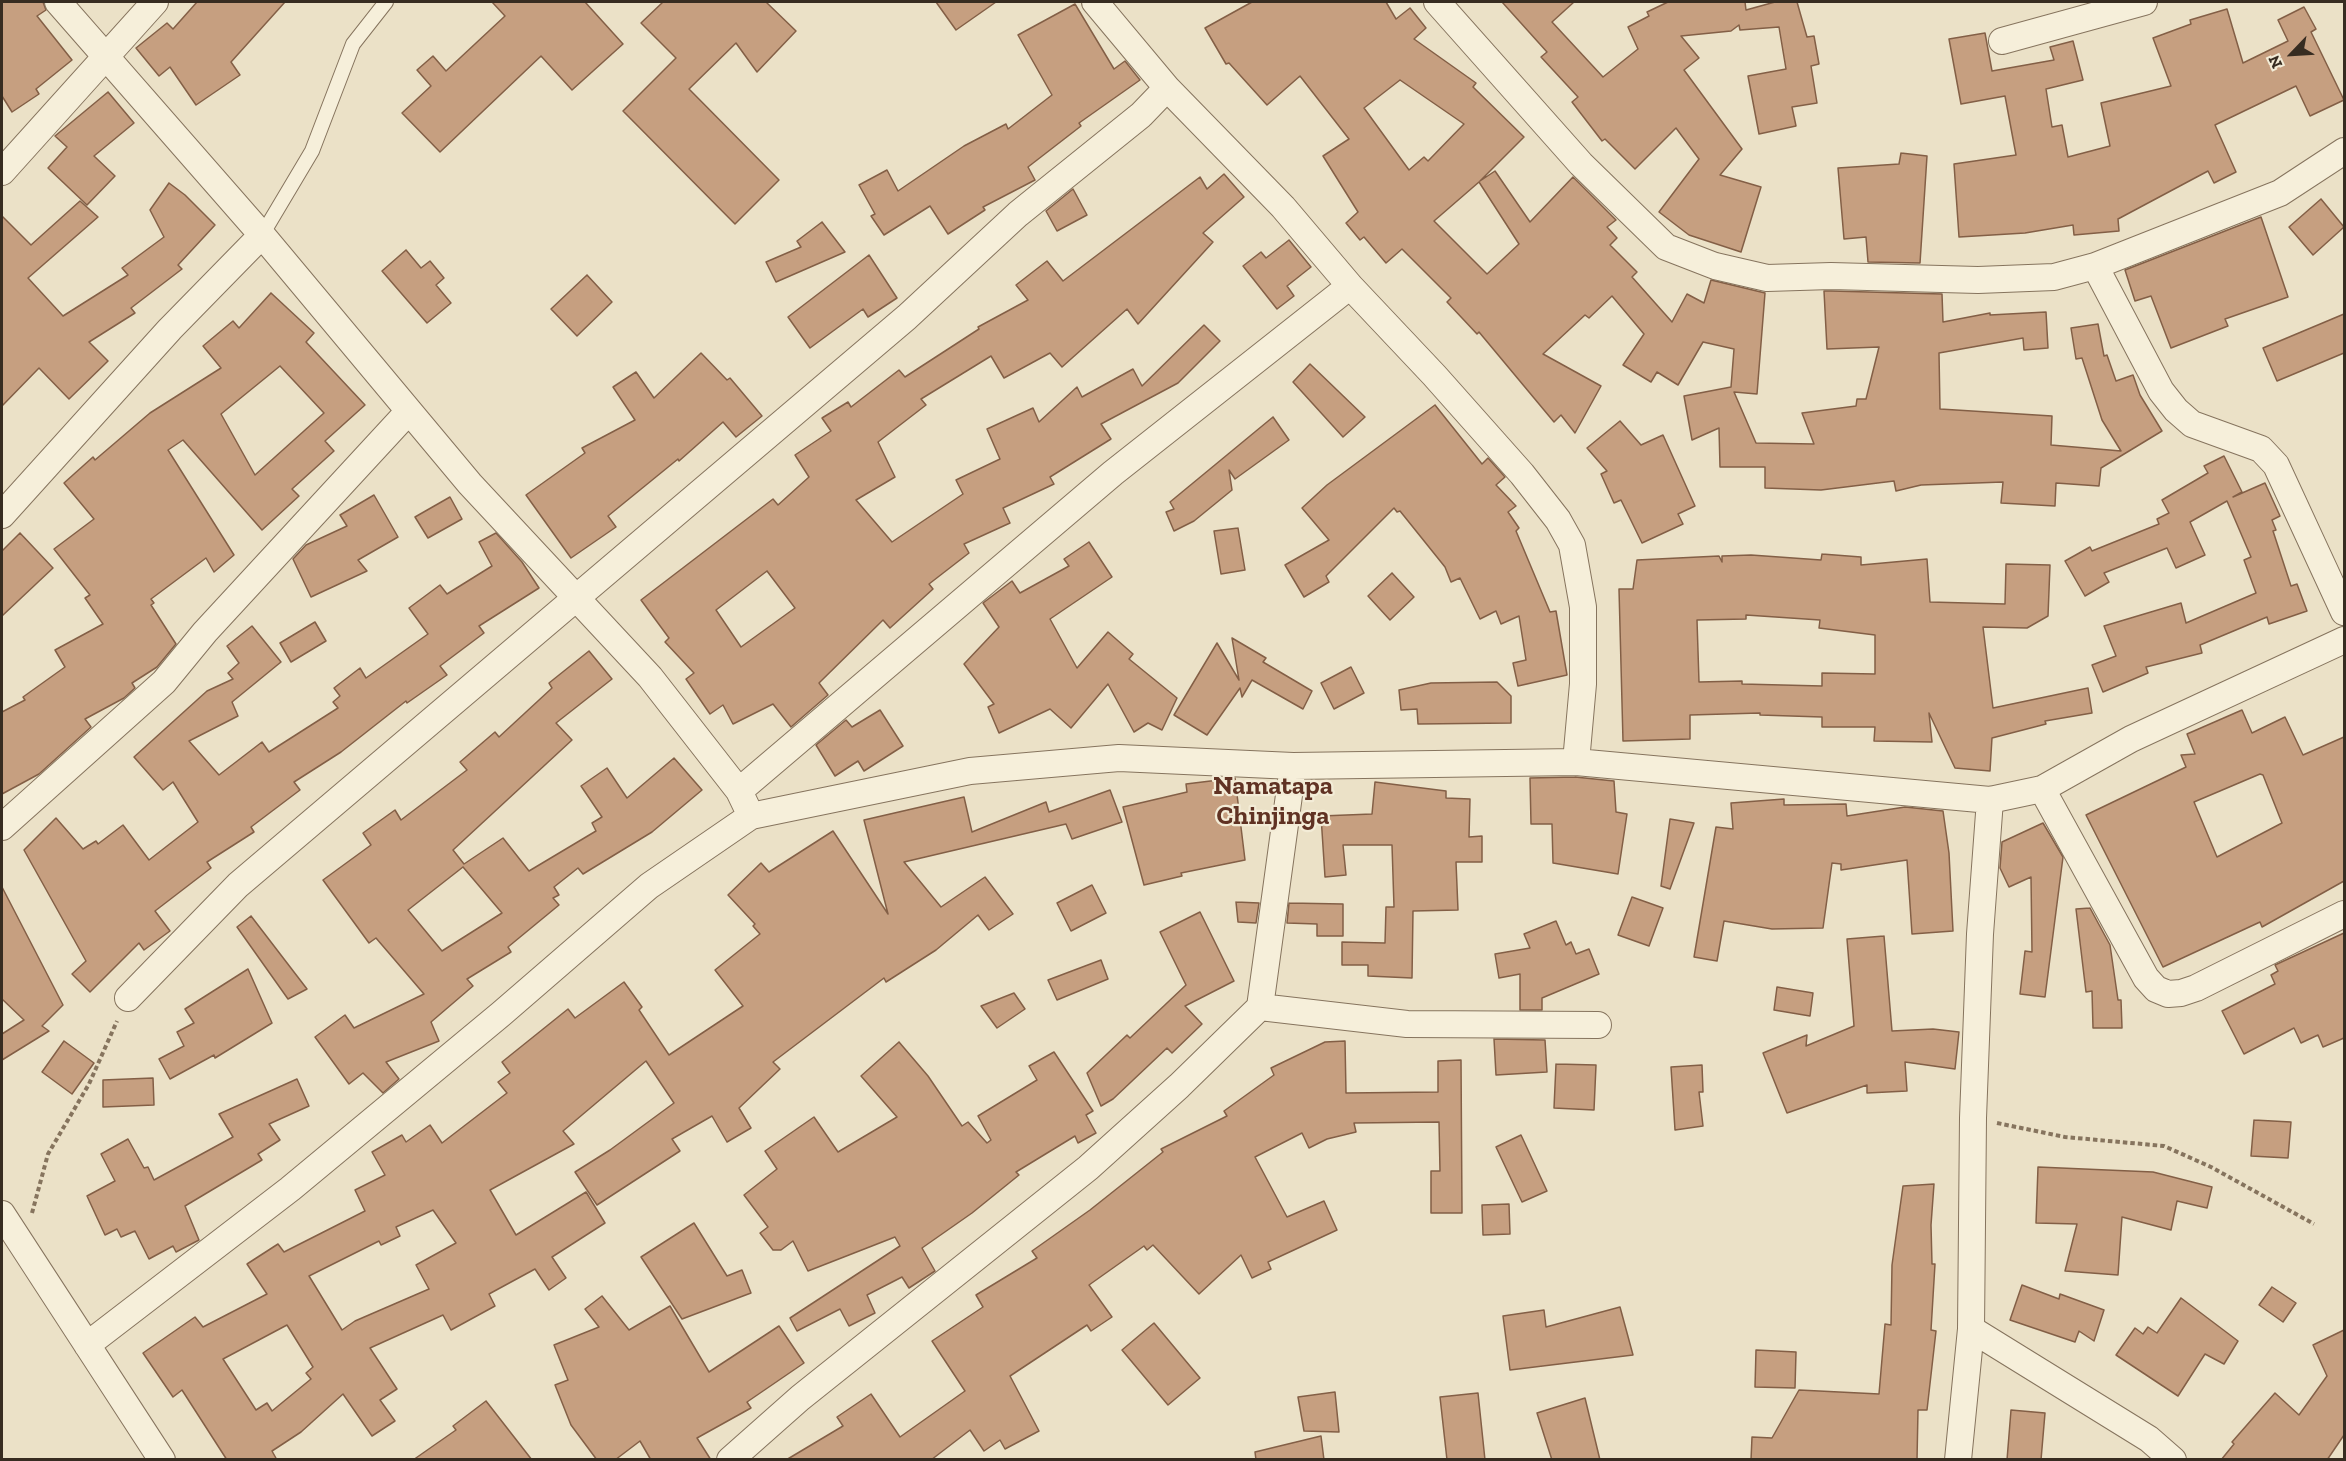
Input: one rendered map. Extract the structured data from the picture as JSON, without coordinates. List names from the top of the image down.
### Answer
{
  "districts": ["Namatapa Chinjinga"],
  "north": "bottom left"
}
